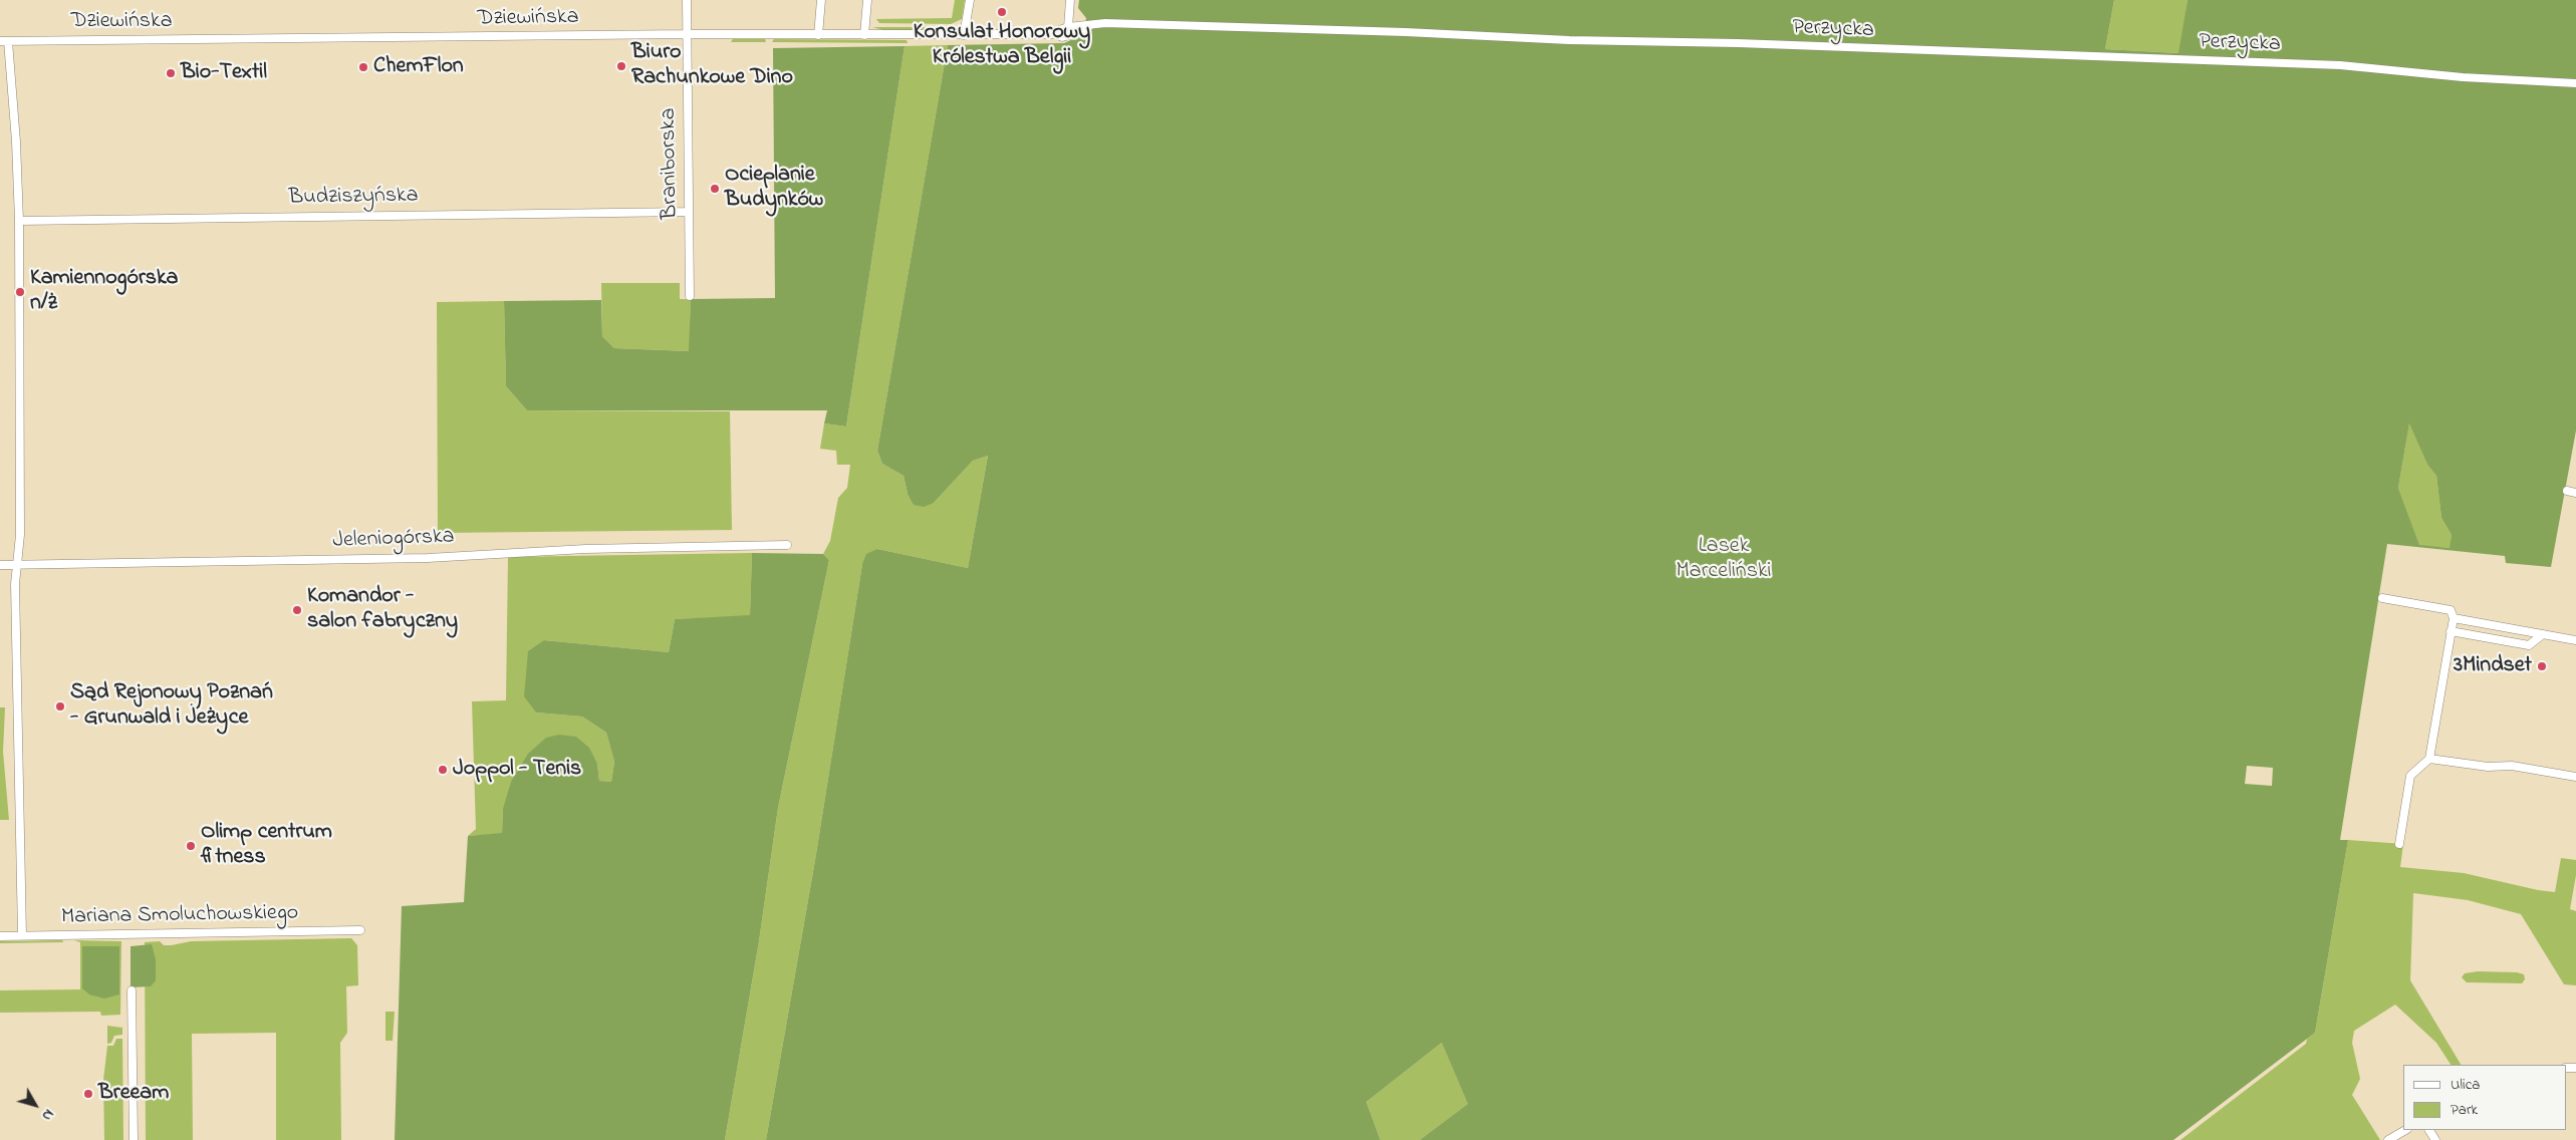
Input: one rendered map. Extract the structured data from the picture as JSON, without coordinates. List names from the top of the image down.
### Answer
{
  "streets": {
    "street": [
      "Dziewińska",
      "Perzycka",
      "Braniborska",
      "Budziszyńska",
      "Jeleniogórska",
      "Mariana Smoluchowskiego"
    ]
  },
  "crossings": [
    ["Dziewińska", "Perzycka"],
    ["Dziewińska", "Braniborska"],
    ["Braniborska", "Budziszyńska"]
  ],
  "parks": ["Lasek Marceliński"],
  "places": [
    "Konsulat Honorowy Królestwa Belgii",
    "Biuro Rachunkowe Dino",
    "ChemFlon",
    "Bio-Textil",
    "Ocieplanie Budynków",
    "Kamiennogórska n/ż",
    "Komandor - salon fabryczny",
    "3Mindset",
    "Sąd Rejonowy Poznań - Grunwald i Jeżyce",
    "Joppol - Tenis",
    "Olimp centrum fitness",
    "Breeam"
  ],
  "legend": ["Ulica", "Park"],
  "north": "bottom right"
}
